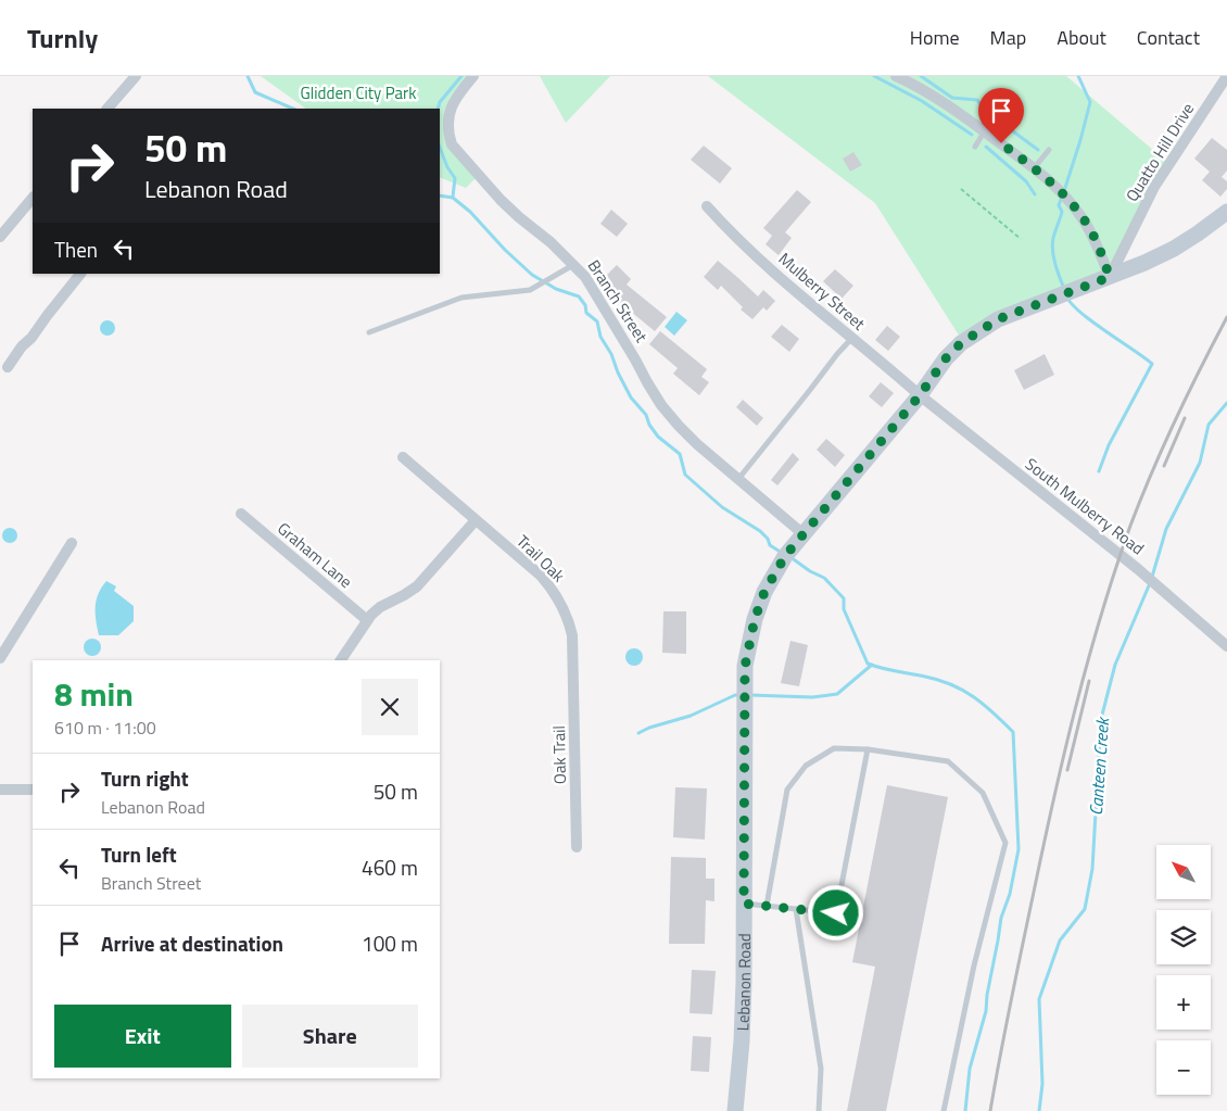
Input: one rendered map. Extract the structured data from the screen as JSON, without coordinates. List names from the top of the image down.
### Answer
{
  "streets": {
    "street": [
      "Quatto Hill Drive",
      "Mulberry Street",
      "Branch Street",
      "South Mulberry Road",
      "Graham Lane",
      "Trail Oak",
      "Oak Trail",
      "Lebanon Road"
    ]
  },
  "crossings": [
    ["Quatto Hill Drive", "Lebanon Road"],
    ["Mulberry Street", "South Mulberry Road"],
    ["Mulberry Street", "Lebanon Road"],
    ["Branch Street", "Lebanon Road"],
    ["South Mulberry Road", "Lebanon Road"],
    ["Trail Oak", "Oak Trail"]
  ],
  "water": ["Canteen Creek"],
  "parks": ["Glidden City Park"],
  "north": "top left",
  "page": {
    "header": "Turnly",
    "nav": [
      "Home",
      "Map",
      "About",
      "Contact"
    ],
    "turn": ["50 m", "Lebanon Road"],
    "then": "Then",
    "heading": ["8 min", "610 m · 11:00"],
    "list": [
      {
        "name": "Turn right",
        "note": "Lebanon Road",
        "value": "50 m"
      },
      {
        "name": "Turn left",
        "note": "Branch Street",
        "value": "460 m"
      },
      {
        "name": "Arrive at destination",
        "value": "100 m"
      }
    ],
    "map_buttons": ["+", "−"],
    "buttons": ["Exit", "Share"]
  }
}
